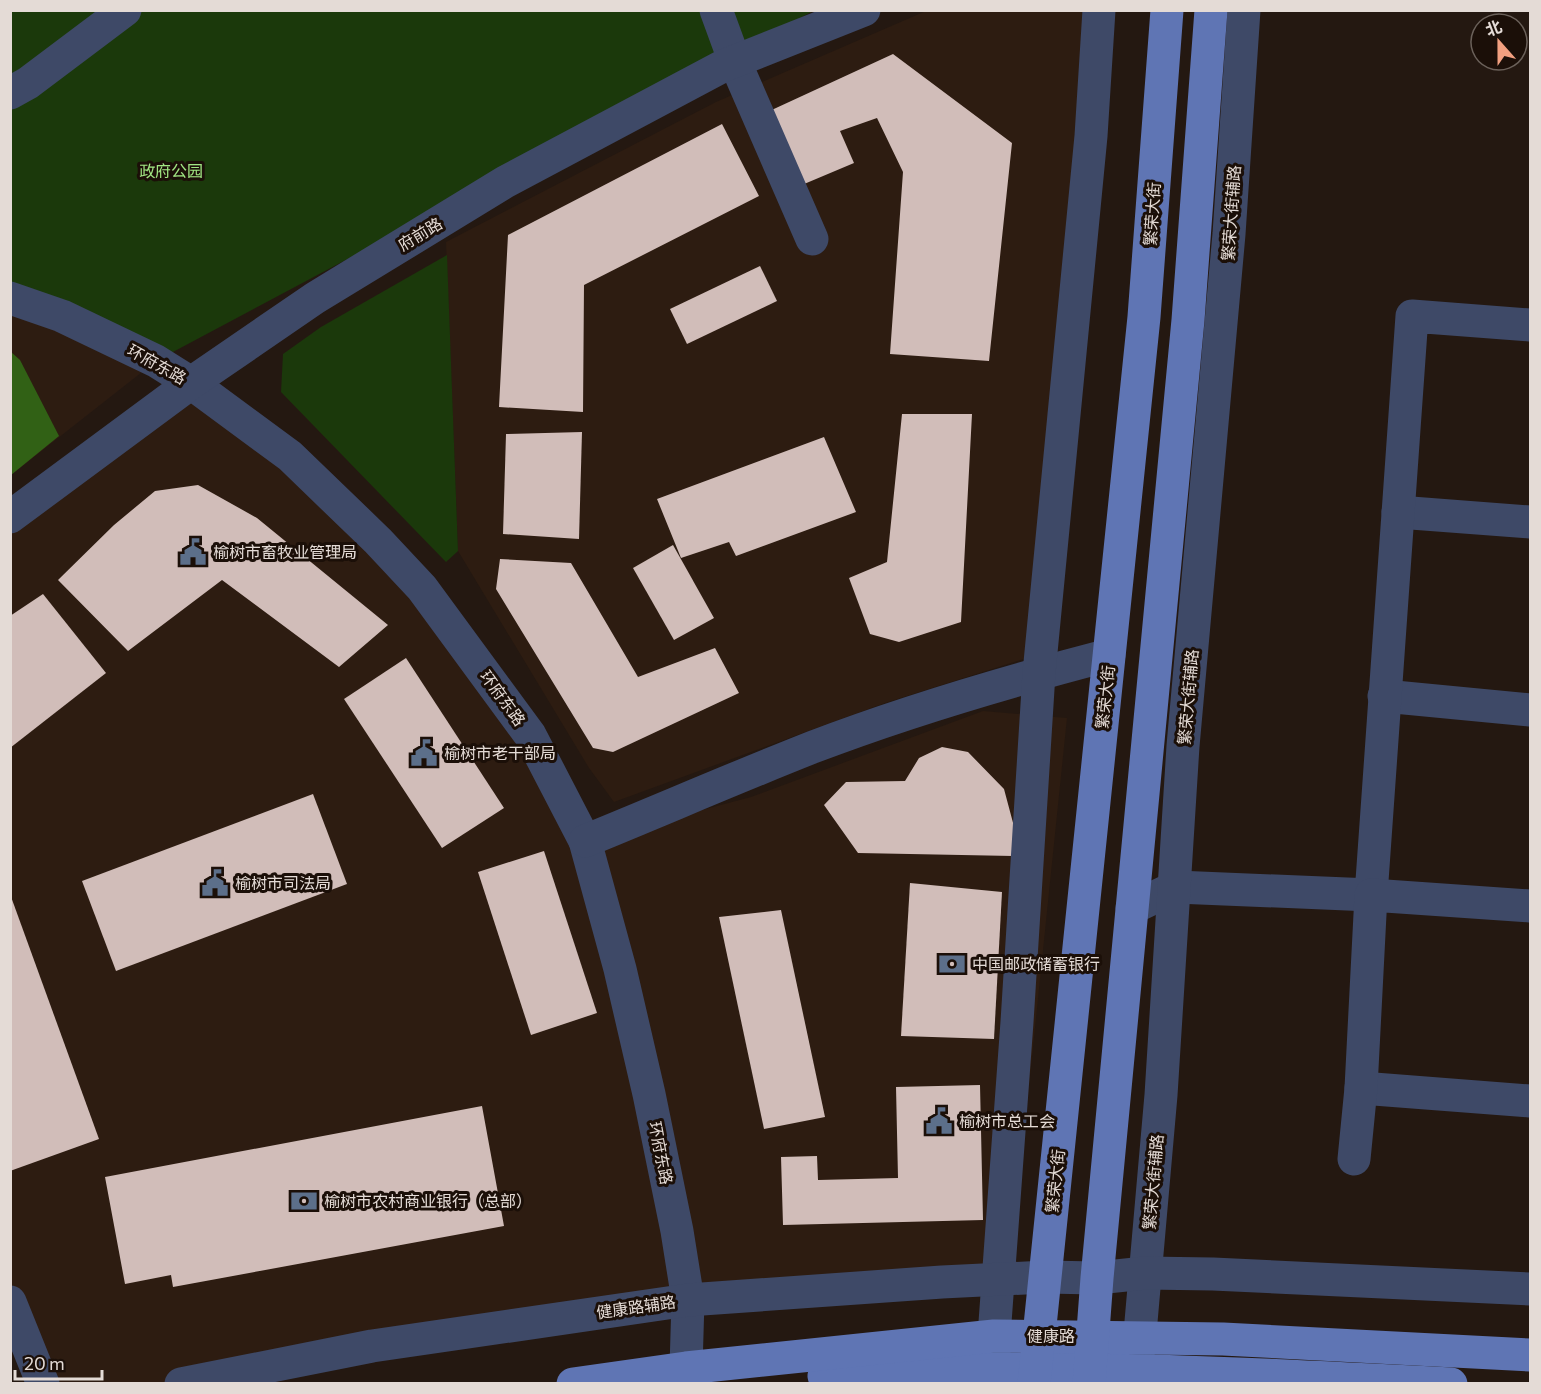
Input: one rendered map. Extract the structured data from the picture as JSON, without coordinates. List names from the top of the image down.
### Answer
{
  "streets": {
    "main road": ["繁荣大街", "健康路"],
    "street": [
      "繁荣大街辅路",
      "府前路",
      "环府东路",
      "健康路辅路"
    ]
  },
  "crossings": [
    ["繁荣大街辅路", "健康路辅路"],
    ["繁荣大街辅路", "健康路"],
    ["繁荣大街", "健康路辅路"],
    ["繁荣大街", "健康路"],
    ["府前路", "环府东路"],
    ["环府东路", "健康路辅路"],
    ["环府东路", "健康路"]
  ],
  "parks": ["政府公园"],
  "places": {
    "public building": [
      "榆树市畜牧业管理局",
      "榆树市老干部局",
      "榆树市司法局",
      "榆树市总工会"
    ],
    "bank": ["中国邮政储蓄银行", "榆树市农村商业银行（总部）"]
  },
  "scale_bar": "20 m",
  "north": "top"
}
